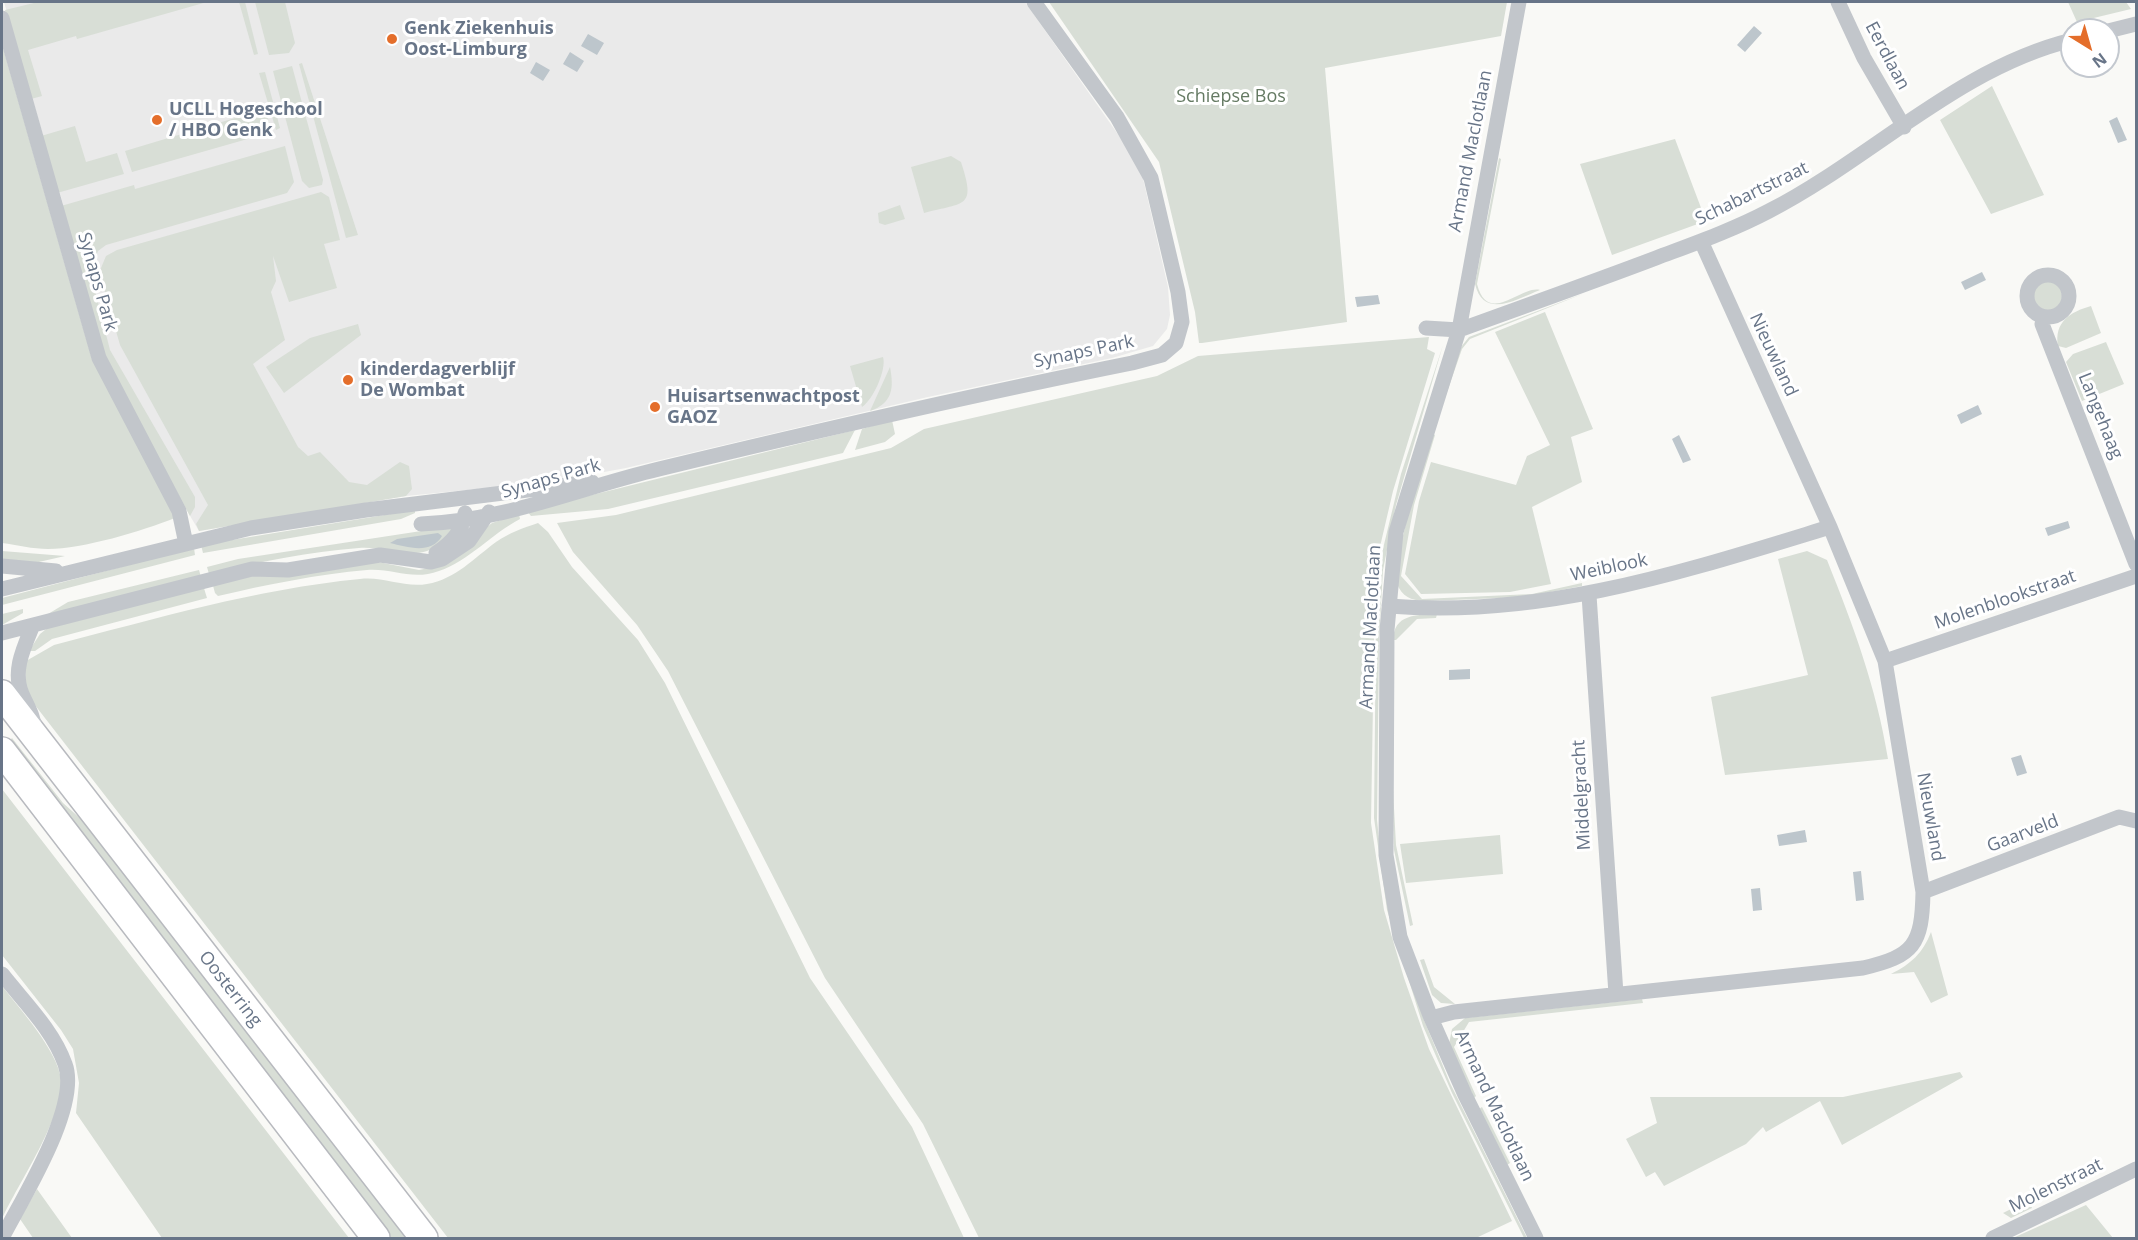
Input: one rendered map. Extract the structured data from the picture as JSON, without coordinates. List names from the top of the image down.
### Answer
{
  "streets": {
    "highway": ["Oosterring"],
    "street": [
      "Eerdlaan",
      "Armand Maclotlaan",
      "Schabartstraat",
      "Synaps Park",
      "Nieuwland",
      "Langehaag",
      "Weiblook",
      "Molenblookstraat",
      "Middelgracht",
      "Gaarveld",
      "Molenstraat"
    ]
  },
  "crossings": [
    ["Eerdlaan", "Schabartstraat"],
    ["Armand Maclotlaan", "Schabartstraat"],
    ["Armand Maclotlaan", "Nieuwland"],
    ["Armand Maclotlaan", "Weiblook"],
    ["Schabartstraat", "Nieuwland"],
    ["Synaps Park", "Oosterring"],
    ["Nieuwland", "Weiblook"],
    ["Nieuwland", "Molenblookstraat"],
    ["Nieuwland", "Middelgracht"],
    ["Nieuwland", "Gaarveld"],
    ["Weiblook", "Middelgracht"]
  ],
  "parks": ["Schiepse Bos"],
  "places": [
    "Genk Ziekenhuis Oost-Limburg",
    "UCLL Hogeschool / HBO Genk",
    "kinderdagverblijf De Wombat",
    "Huisartsenwachtpost GAOZ"
  ],
  "north": "bottom right"
}
